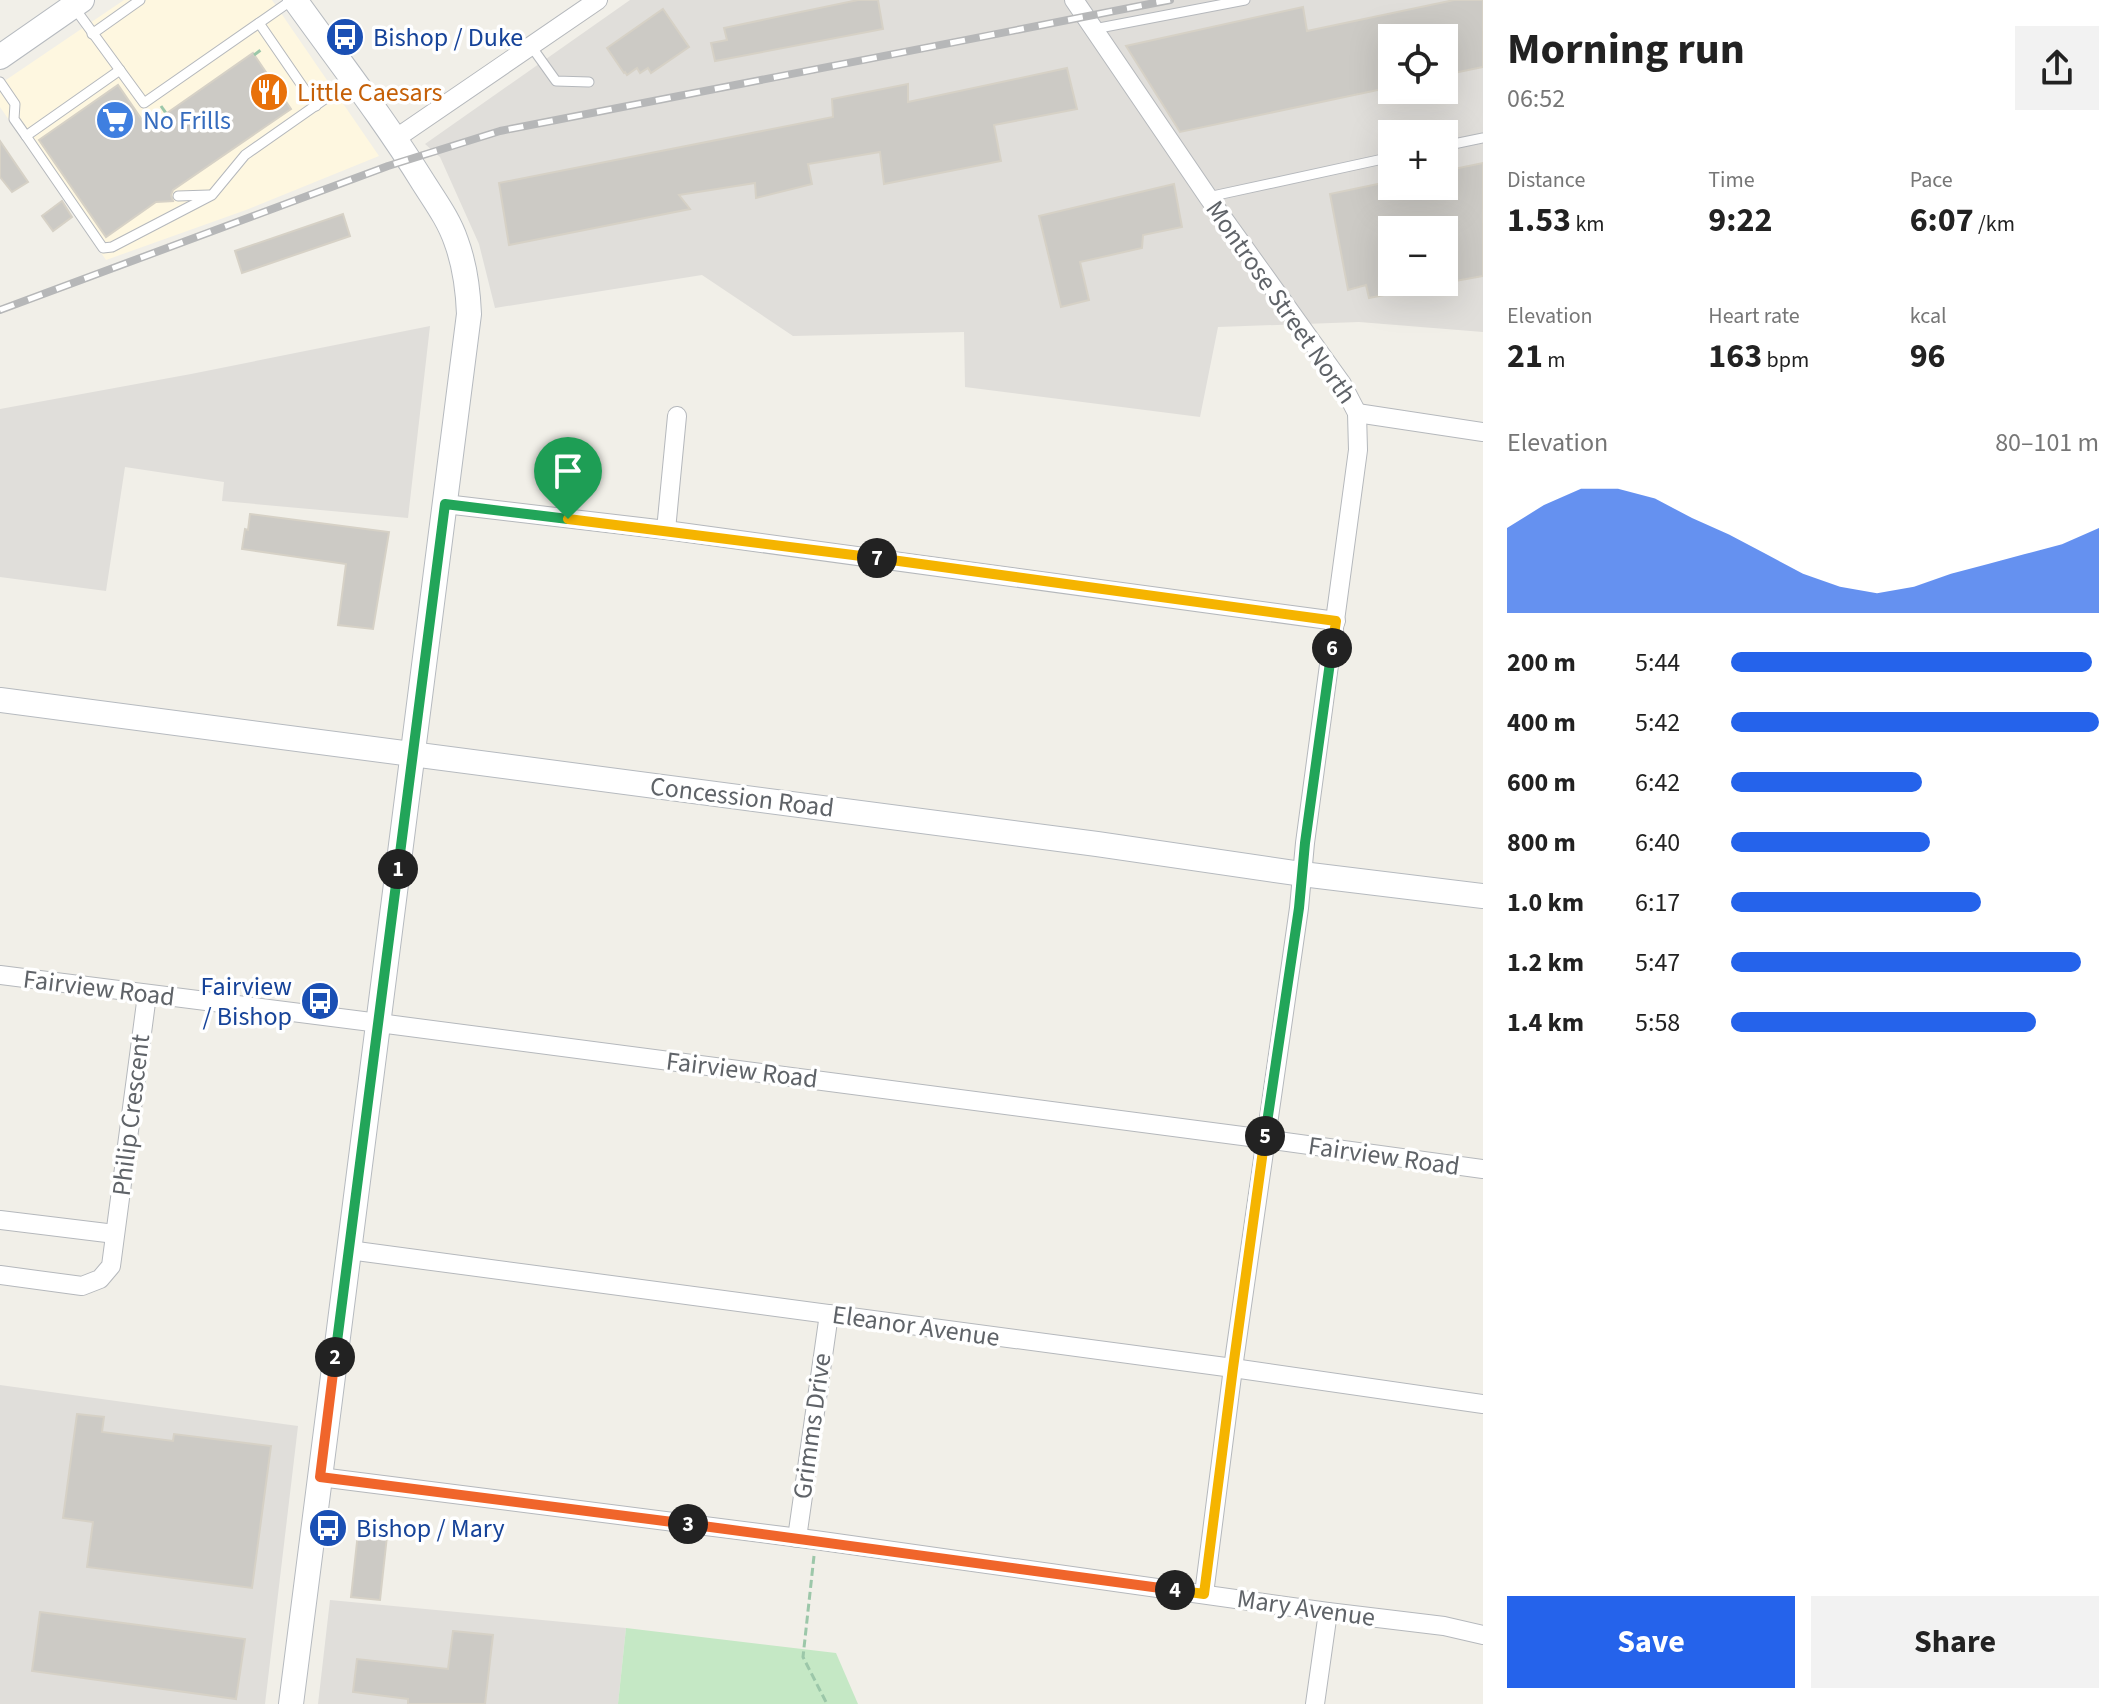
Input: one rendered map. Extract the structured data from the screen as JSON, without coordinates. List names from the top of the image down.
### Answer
{
  "streets": {
    "main road": ["Concession Road"],
    "street": [
      "Montrose Street North",
      "Fairview Road",
      "Philip Crescent",
      "Eleanor Avenue",
      "Grimms Drive",
      "Mary Avenue"
    ]
  },
  "crossings": [
    ["Montrose Street North", "Concession Road"],
    ["Montrose Street North", "Fairview Road"],
    ["Montrose Street North", "Eleanor Avenue"],
    ["Montrose Street North", "Mary Avenue"],
    ["Fairview Road", "Philip Crescent"],
    ["Eleanor Avenue", "Grimms Drive"],
    ["Grimms Drive", "Mary Avenue"]
  ],
  "places": {
    "bus stop": ["Bishop / Duke", "Fairview / Bishop", "Bishop / Mary"],
    "restaurant": ["Little Caesars"],
    "supermarket": ["No Frills"]
  },
  "page": {
    "heading": ["Morning run", "06:52"],
    "map_buttons": ["+", "−"],
    "stats": [
      ["Distance", "1.53 km"],
      ["Time", "9:22"],
      ["Pace", "6:07 /km"],
      ["Elevation", "21 m"],
      ["Heart rate", "163 bpm"],
      ["kcal", "96"]
    ],
    "chart": ["Elevation", "80–101 m"],
    "pins": [
      "7",
      "6",
      "1",
      "5",
      "2",
      "3",
      "4"
    ],
    "list": [
      {
        "name": "200 m",
        "note": "5:44"
      },
      {
        "name": "400 m",
        "note": "5:42"
      },
      {
        "name": "600 m",
        "note": "6:42"
      },
      {
        "name": "800 m",
        "note": "6:40"
      },
      {
        "name": "1.0 km",
        "note": "6:17"
      },
      {
        "name": "1.2 km",
        "note": "5:47"
      },
      {
        "name": "1.4 km",
        "note": "5:58"
      }
    ],
    "buttons": ["Save", "Share"]
  }
}
